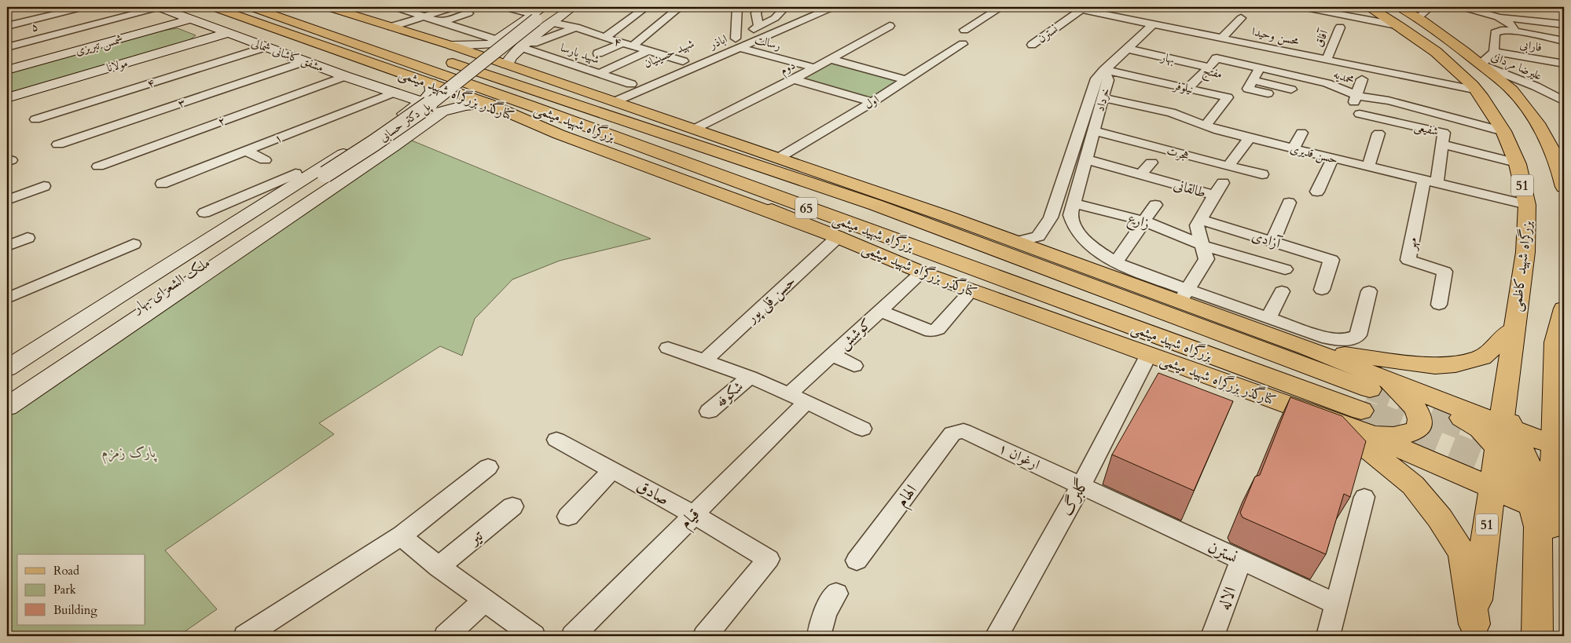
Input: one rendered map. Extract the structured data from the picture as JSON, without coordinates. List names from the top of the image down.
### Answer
{
  "streets": {
    "main road": [
      "شمس تبریزی",
      "مشفق کاشانی شمالی",
      "مولانا",
      "کنارگذر بزرگراه شهید میثمی",
      "پل دکتر حسابی",
      "بزرگراه شهید میثمی",
      "51",
      "65",
      "بزرگراه شهید کاظمی",
      "ملک الشعرای بهار"
    ],
    "street": [
      "۵",
      "نسترن",
      "محسن وحیدا",
      "آفاق",
      "۴",
      "اباذر",
      "رسالت",
      "فارابی",
      "شهید پارسا",
      "شهید حسینیان",
      "بهار",
      "علیرضا مردانی",
      "دوم",
      "مفتح",
      "محمدیه",
      "نیلوفر",
      "خرداد",
      "اول",
      "۳",
      "۲",
      "شفیعی",
      "۱",
      "هجرت",
      "حسن قدیری",
      "طالقانی",
      "زارع",
      "آزادی",
      "مهر",
      "حسن قلی پور",
      "کوشش",
      "شکوفه",
      "ارغوان ۱",
      "صادق",
      "الهام",
      "گلبرگ",
      "قیام",
      "تیر",
      "الاله"
    ]
  },
  "crossings": [
    ["۵", "مشفق کاشانی شمالی"],
    ["نسترن", "محسن وحیدا"],
    ["نسترن", "ارغوان ۱"],
    ["نسترن", "گلبرگ"],
    ["نسترن", "الاله"],
    ["محسن وحیدا", "آفاق"],
    ["محسن وحیدا", "بزرگراه شهید کاظمی"],
    ["۴", "شهید حسینیان"],
    ["۴", "مشفق کاشانی شمالی"],
    ["۴", "پل دکتر حسابی"],
    ["اباذر", "رسالت"],
    ["اباذر", "شهید حسینیان"],
    ["رسالت", "شهید حسینیان"],
    ["رسالت", "دوم"],
    ["شمس تبریزی", "مشفق کاشانی شمالی"],
    ["شهید پارسا", "شهید حسینیان"],
    ["مشفق کاشانی شمالی", "مولانا"],
    ["مشفق کاشانی شمالی", "۳"],
    ["مشفق کاشانی شمالی", "۲"],
    ["مشفق کاشانی شمالی", "۱"],
    ["بهار", "محمدیه"],
    ["مفتح", "محمدیه"],
    ["مفتح", "نیلوفر"],
    ["محمدیه", "نیلوفر"],
    ["محمدیه", "بزرگراه شهید کاظمی"],
    ["نیلوفر", "خرداد"],
    ["نیلوفر", "حسن قدیری"],
    ["کنارگذر بزرگراه شهید میثمی", "بزرگراه شهید میثمی"],
    ["کنارگذر بزرگراه شهید میثمی", "51"],
    ["کنارگذر بزرگراه شهید میثمی", "حسن قلی پور"],
    ["کنارگذر بزرگراه شهید میثمی", "کوشش"],
    ["کنارگذر بزرگراه شهید میثمی", "گلبرگ"],
    ["خرداد", "هجرت"],
    ["خرداد", "حسن قدیری"],
    ["خرداد", "طالقانی"],
    ["خرداد", "زارع"],
    ["پل دکتر حسابی", "ملک الشعرای بهار"],
    ["شفیعی", "حسن قدیری"],
    ["شفیعی", "مهر"],
    ["حسن قدیری", "مهر"],
    ["حسن قدیری", "بزرگراه شهید کاظمی"],
    ["51", "بزرگراه شهید کاظمی"],
    ["طالقانی", "زارع"],
    ["طالقانی", "آزادی"],
    ["کوشش", "قیام"],
    ["ارغوان ۱", "الهام"],
    ["ارغوان ۱", "گلبرگ"],
    ["صادق", "قیام"]
  ],
  "parks": ["پارک زمزم"],
  "legend": ["Road", "Park", "Building"]
}
